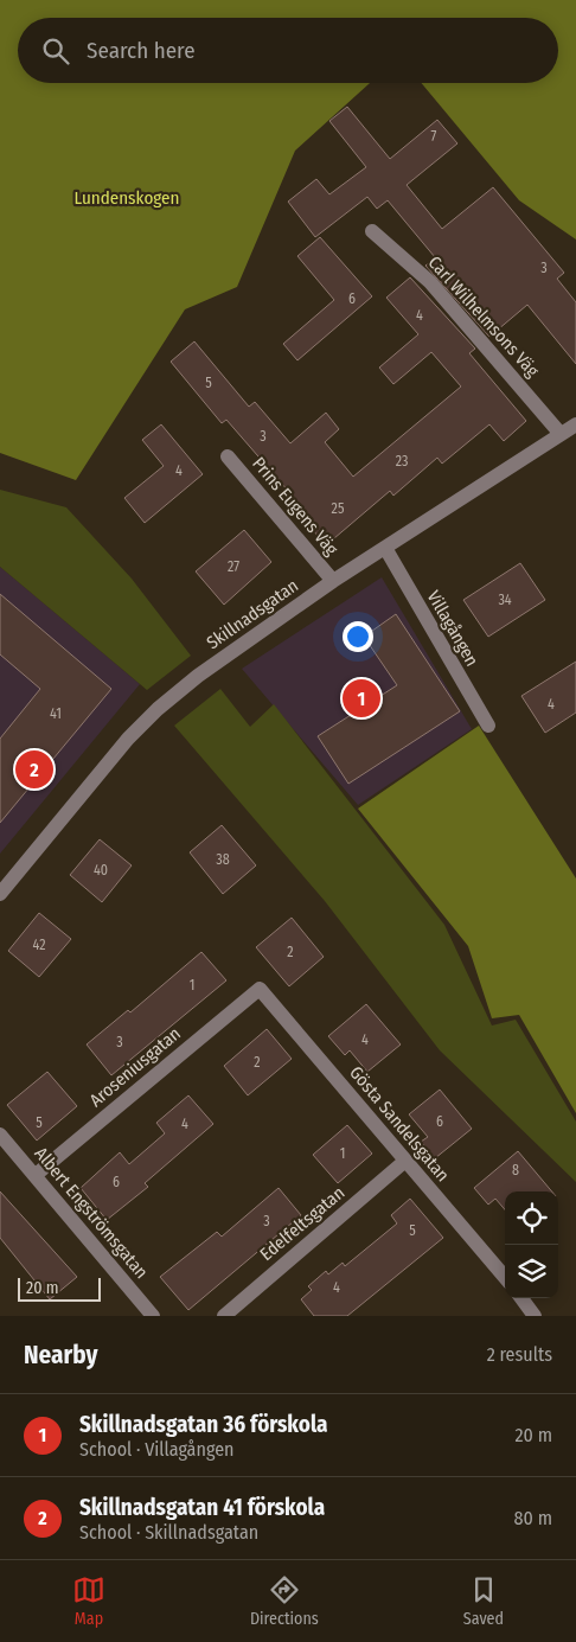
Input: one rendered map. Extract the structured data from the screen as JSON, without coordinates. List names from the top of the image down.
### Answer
{
  "streets": {
    "street": [
      "Carl Wilhelmsons Väg",
      "Prins Eugens Väg",
      "Skillnadsgatan",
      "Villagången",
      "Aroseniusgatan",
      "Gösta Sandelsgatan",
      "Albert Engströmsgatan",
      "Edelfeltsgatan"
    ]
  },
  "crossings": [
    ["Carl Wilhelmsons Väg", "Skillnadsgatan"],
    ["Prins Eugens Väg", "Skillnadsgatan"],
    ["Skillnadsgatan", "Villagången"],
    ["Aroseniusgatan", "Gösta Sandelsgatan"],
    ["Aroseniusgatan", "Albert Engströmsgatan"],
    ["Gösta Sandelsgatan", "Edelfeltsgatan"]
  ],
  "parks": ["Lundenskogen"],
  "house_numbers": [
    "7",
    "3",
    "6",
    "4",
    "5",
    "3",
    "23",
    "4",
    "25",
    "27",
    "34",
    "4",
    "41",
    "38",
    "40",
    "42",
    "2",
    "1",
    "4",
    "3",
    "2",
    "6",
    "5",
    "4",
    "1",
    "8",
    "6",
    "3",
    "5",
    "4"
  ],
  "scale_bar": "20 m",
  "page": {
    "search": "Search here",
    "pins": ["1", "2"],
    "scale": "20 m",
    "heading": ["Nearby", "2 results"],
    "list": [
      {
        "mark": "1",
        "name": "Skillnadsgatan 36 förskola",
        "note": "School · Villagången",
        "value": "20 m"
      },
      {
        "mark": "2",
        "name": "Skillnadsgatan 41 förskola",
        "note": "School · Skillnadsgatan",
        "value": "80 m"
      }
    ],
    "nav": ["Map", "Directions", "Saved"]
  }
}
